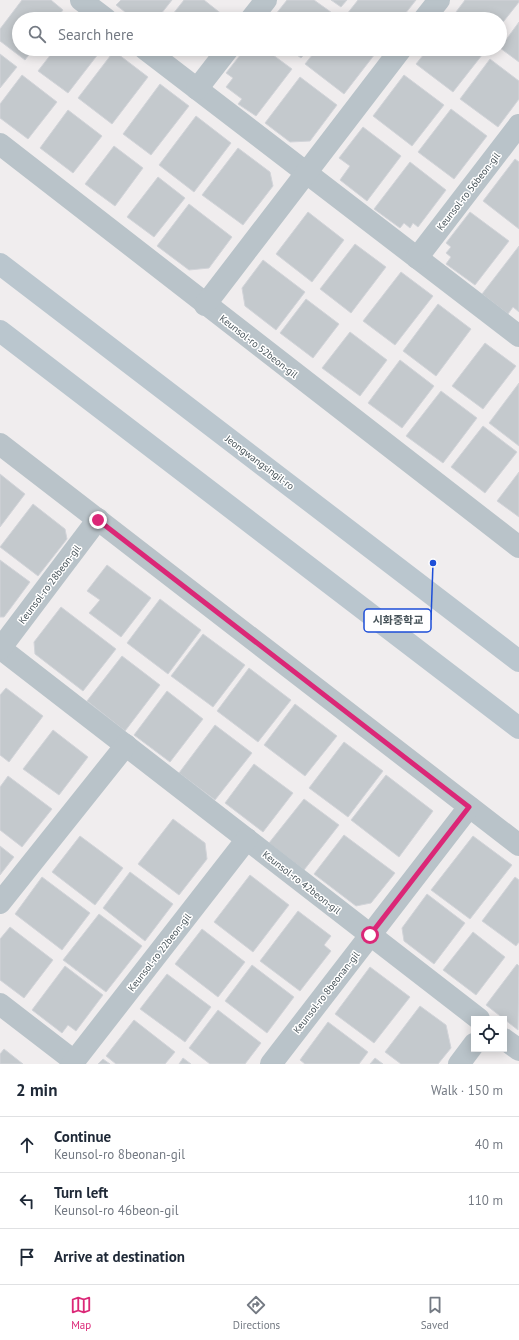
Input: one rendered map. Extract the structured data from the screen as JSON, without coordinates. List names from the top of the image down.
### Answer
{
  "streets": {
    "street": [
      "Keunsol-ro 56beon-gil",
      "Keunsol-ro 52beon-gil",
      "Jeongwangsingil-ro",
      "Keunsol-ro 28beon-gil",
      "Keunsol-ro 42beon-gil",
      "Keunsol-ro 22beon-gil",
      "Keunsol-ro 8beonan-gil"
    ]
  },
  "crossings": [
    ["Keunsol-ro 28beon-gil", "Keunsol-ro 42beon-gil"],
    ["Keunsol-ro 42beon-gil", "Keunsol-ro 22beon-gil"],
    ["Keunsol-ro 42beon-gil", "Keunsol-ro 8beonan-gil"]
  ],
  "places": ["시화중학교"],
  "page": {
    "search": "Search here",
    "heading": ["2 min", "Walk · 150 m"],
    "list": [
      ["Continue", "Keunsol-ro 8beonan-gil", "40 m"],
      ["Turn left", "Keunsol-ro 46beon-gil", "110 m"],
      "Arrive at destination"
    ],
    "nav": ["Map", "Directions", "Saved"]
  }
}
